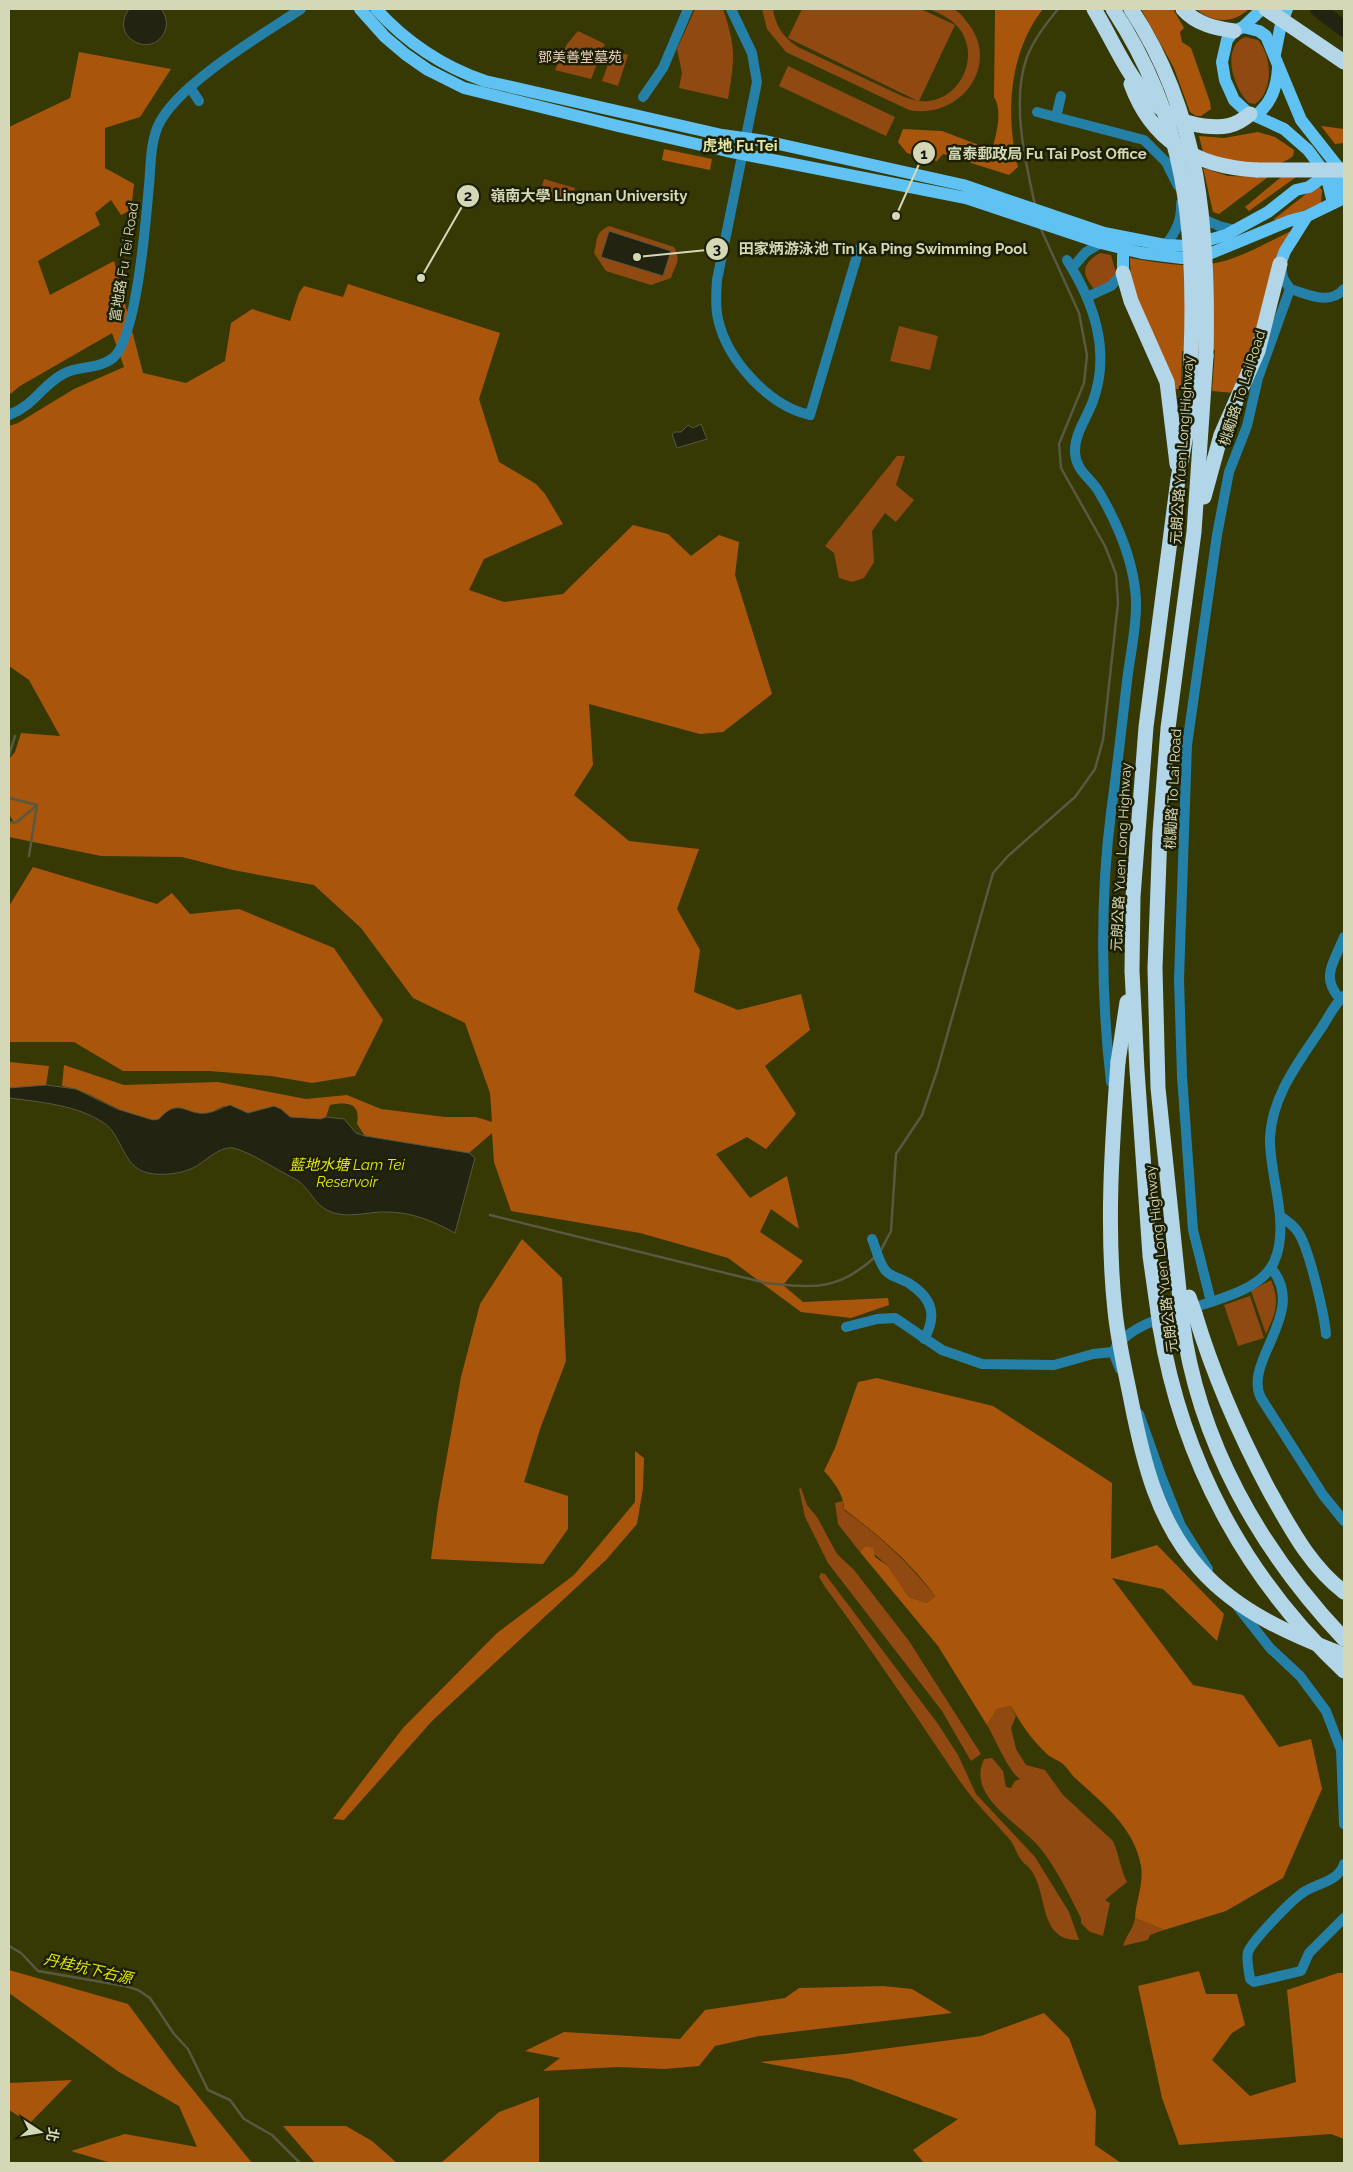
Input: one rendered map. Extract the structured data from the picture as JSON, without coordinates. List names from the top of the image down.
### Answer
{
  "streets": {
    "highway": ["元朗公路 Yuen Long Highway"],
    "street": ["富地路 Fu Tei Road", "桃勵路 To Lai Road"]
  },
  "districts": ["虎地 Fu Tei"],
  "water": ["藍地水塘 Lam Tei Reservoir", "丹桂坑下右源"],
  "parks": ["鄧美善堂墓苑"],
  "places": ["富泰郵政局 Fu Tai Post Office", "田家炳游泳池 Tin Ka Ping Swimming Pool", "嶺南大學 Lingnan University"],
  "north": "right"
}
